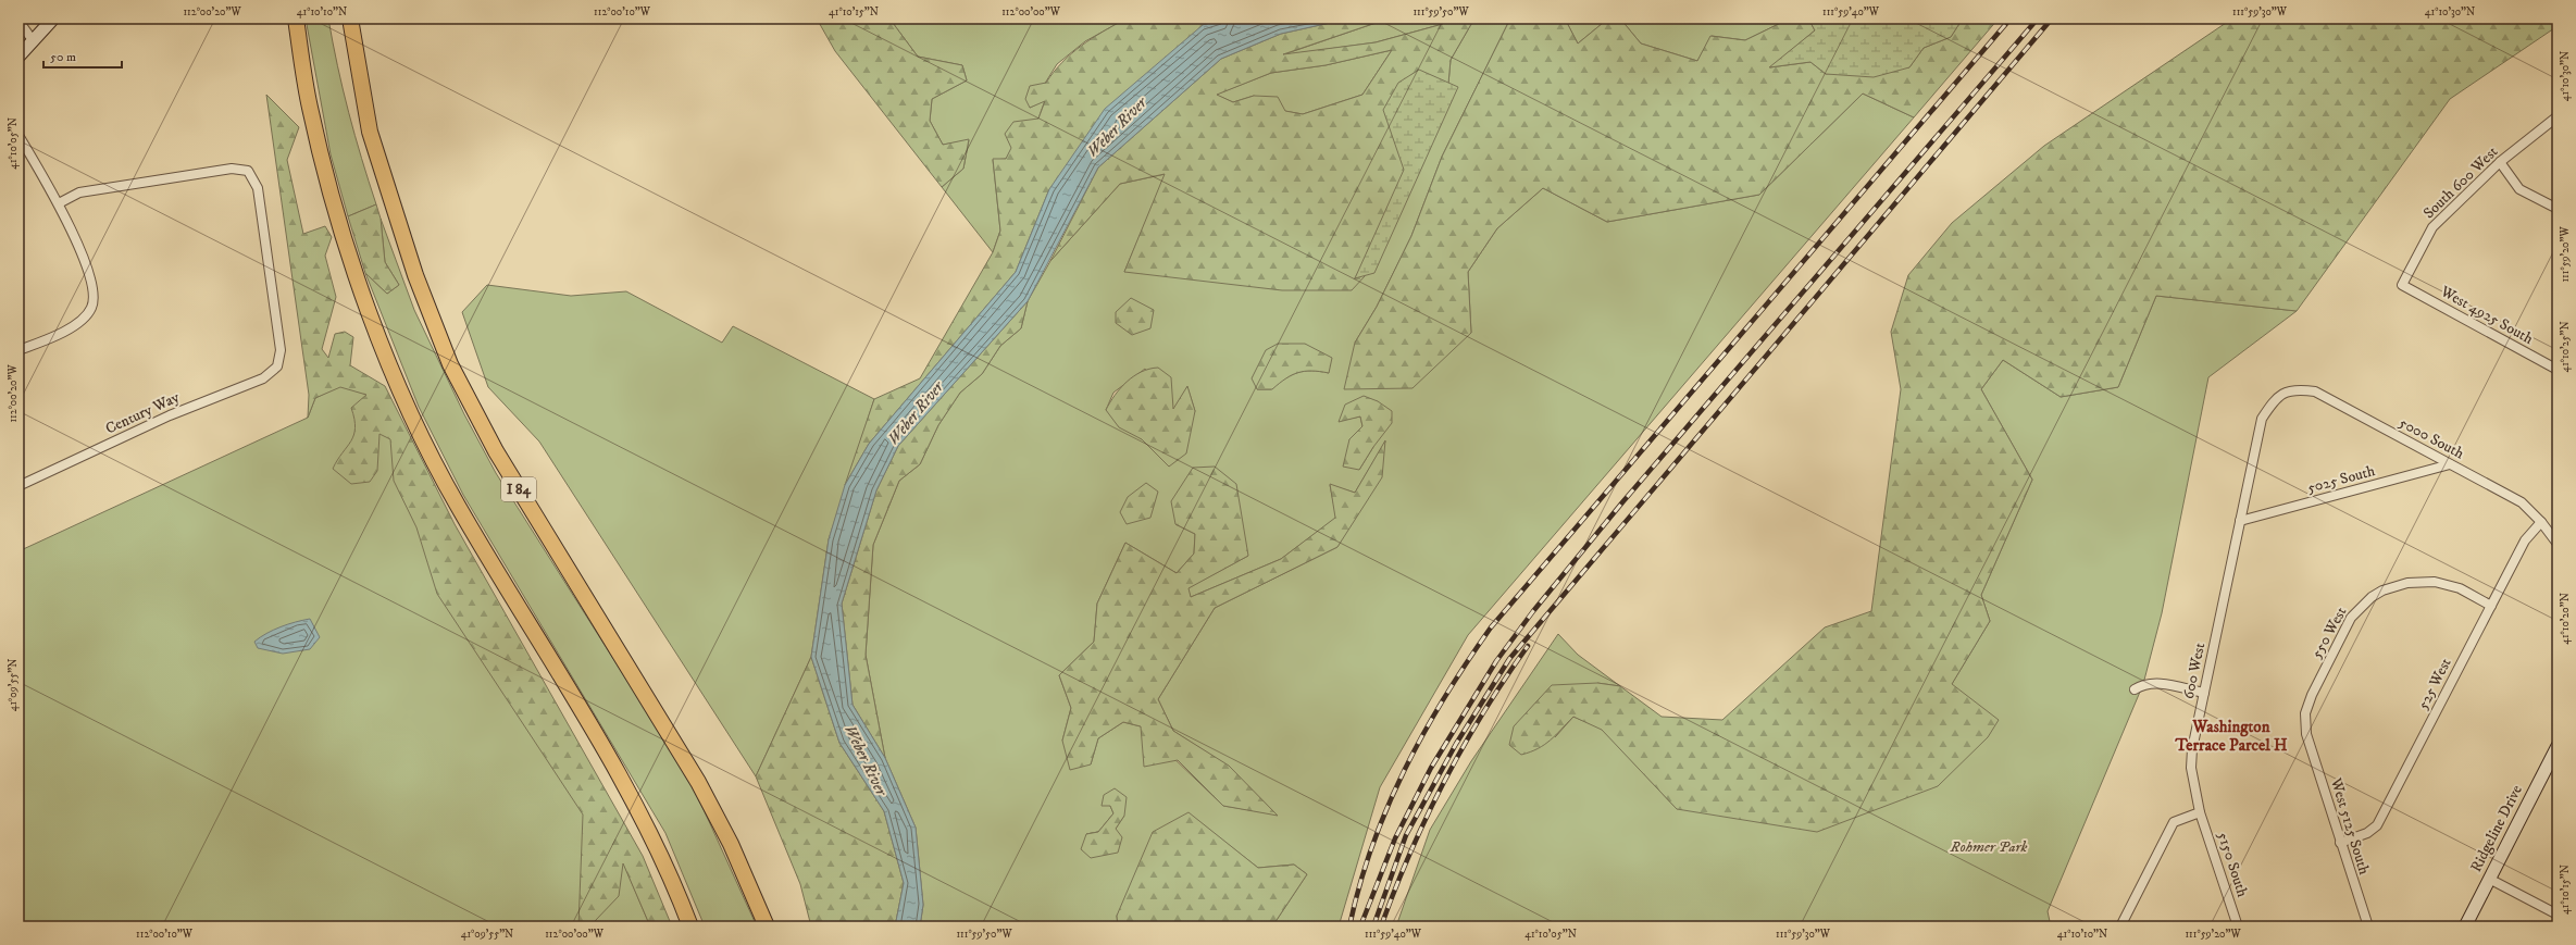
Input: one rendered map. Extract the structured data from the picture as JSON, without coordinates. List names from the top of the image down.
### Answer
{
  "streets": {
    "highway": ["I 84"],
    "street": [
      "South 600 West",
      "West 4925 South",
      "Century Way",
      "5000 South",
      "5025 South",
      "550 West",
      "600 West",
      "525 West",
      "West 5125 South",
      "Ridgeline Drive",
      "5150 South"
    ]
  },
  "crossings": [
    ["South 600 West", "West 4925 South"],
    ["5000 South", "5025 South"],
    ["5000 South", "600 West"],
    ["5000 South", "525 West"],
    ["5025 South", "600 West"],
    ["550 West", "525 West"],
    ["550 West", "West 5125 South"],
    ["600 West", "5150 South"],
    ["525 West", "West 5125 South"]
  ],
  "districts": ["Washington Terrace Parcel H"],
  "water": ["Weber River"],
  "parks": ["Rohmer Park"],
  "scale_bar": "50 m",
  "coordinates": [
    "112°00'20\"W",
    "41°10'10\"N",
    "112°00'10\"W",
    "41°10'15\"N",
    "112°00'00\"W",
    "111°59'50\"W",
    "111°59'40\"W",
    "111°59'30\"W",
    "41°10'30\"N",
    "41°10'05\"N",
    "111°59'20\"W",
    "41°10'25\"N",
    "41°10'20\"N",
    "41°09'55\"N"
  ]
}
